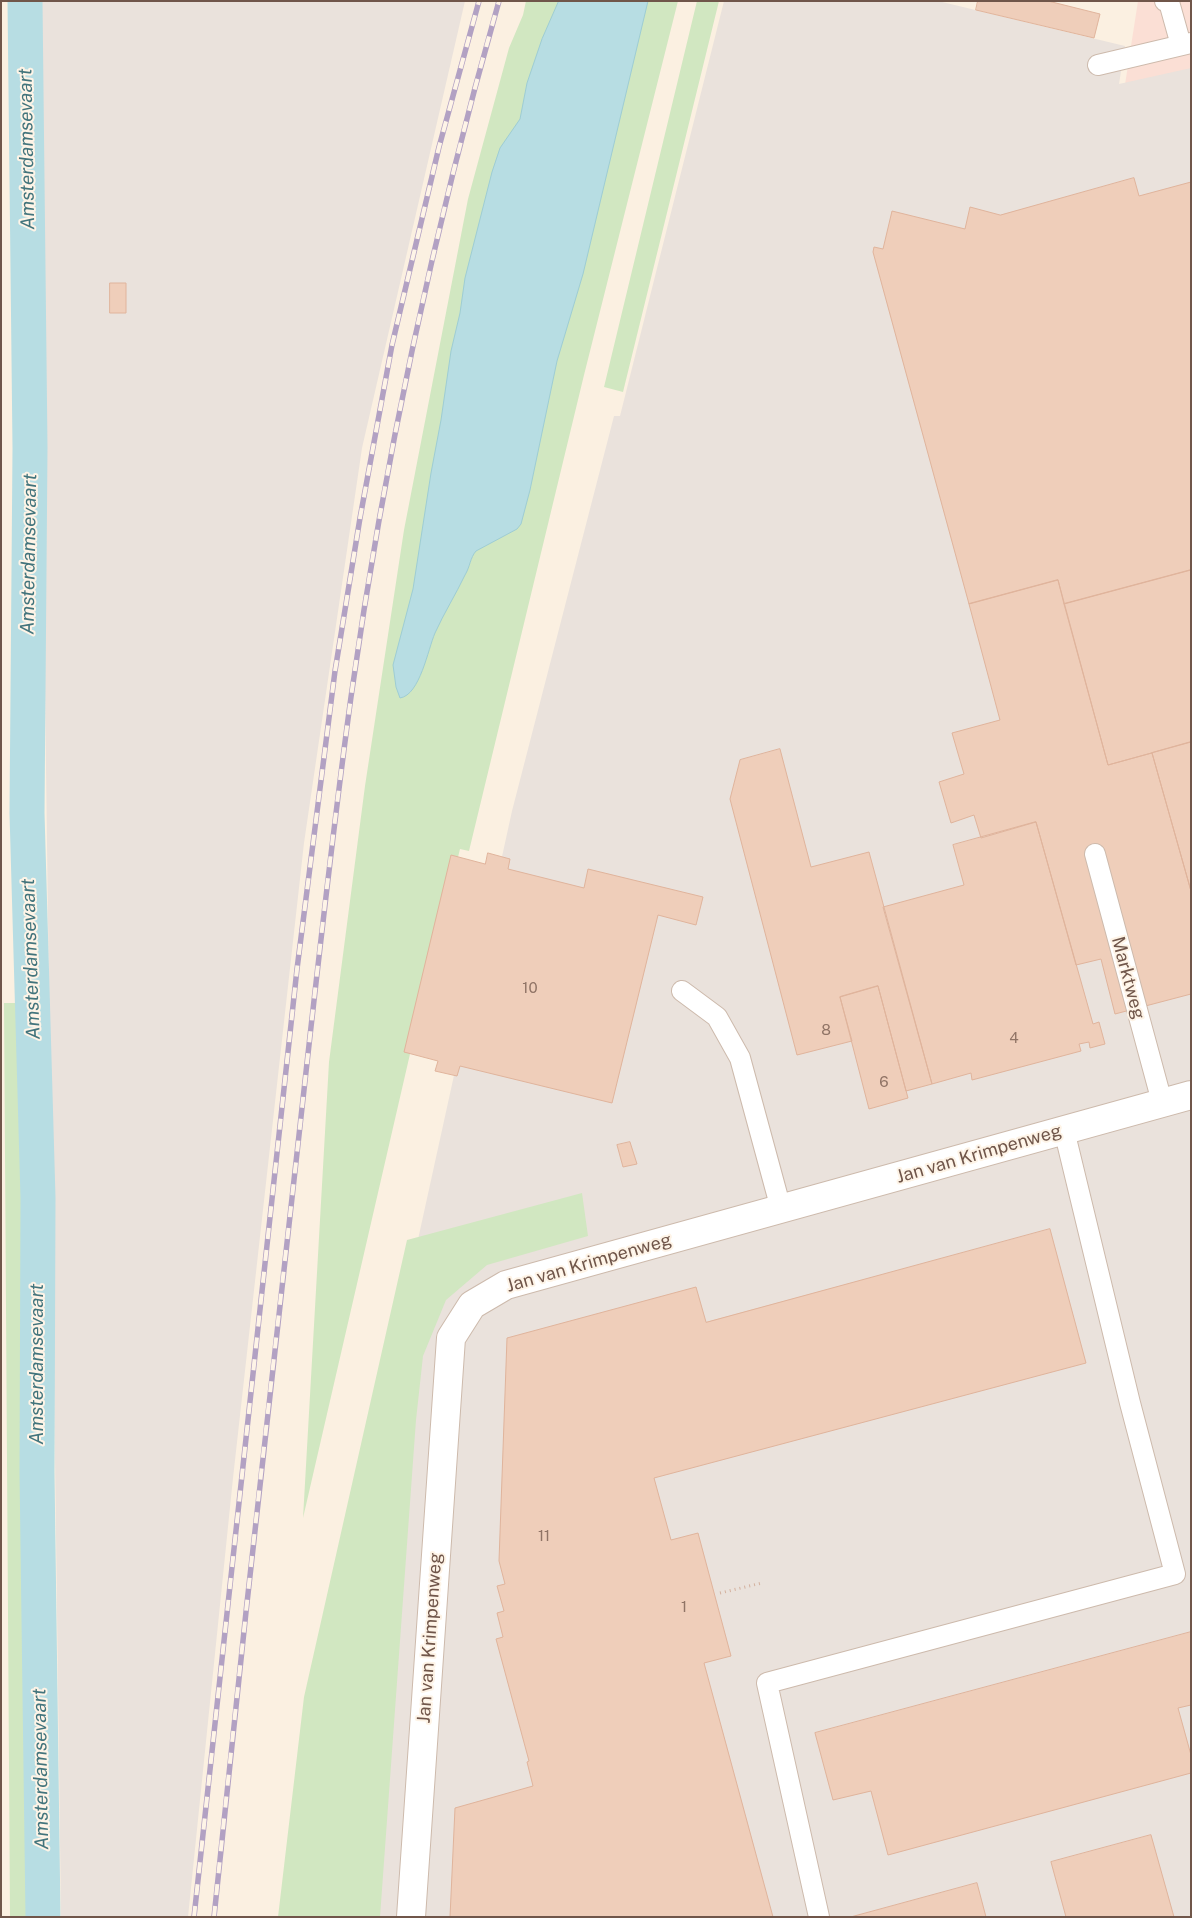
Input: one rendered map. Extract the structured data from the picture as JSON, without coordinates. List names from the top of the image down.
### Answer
{
  "streets": {
    "street": ["Jan van Krimpenweg"],
    "lane": ["Marktweg"]
  },
  "crossings": [
    ["Marktweg", "Jan van Krimpenweg"]
  ],
  "water": ["Amsterdamsevaart"],
  "house_numbers": [
    "10",
    "8",
    "4",
    "6",
    "11",
    "1"
  ]
}
